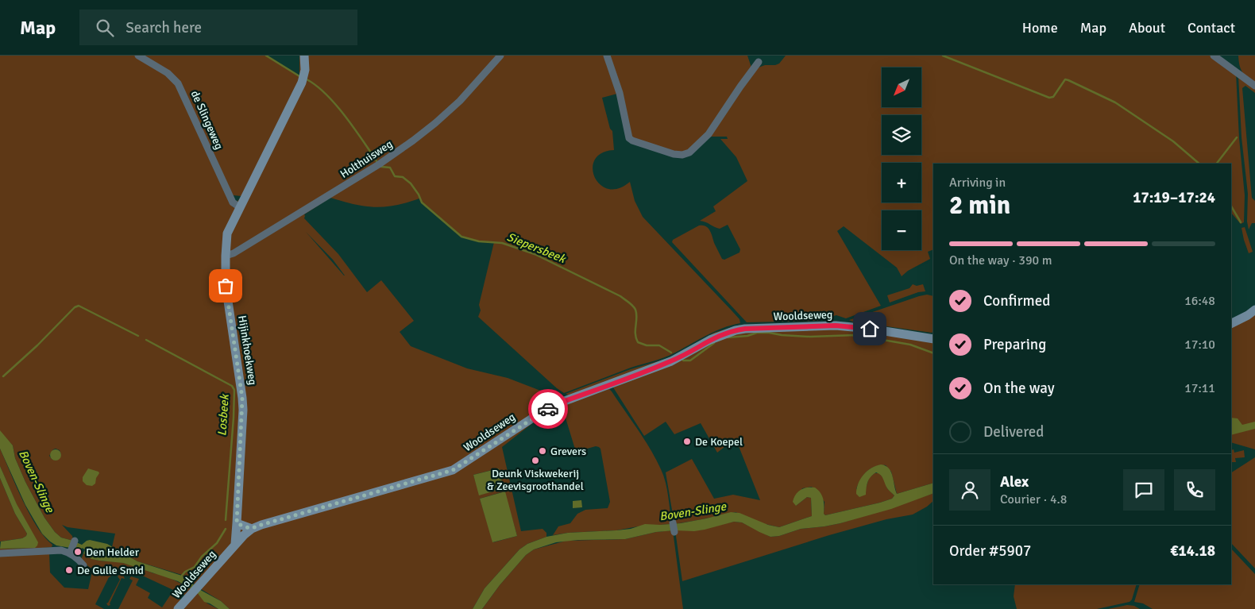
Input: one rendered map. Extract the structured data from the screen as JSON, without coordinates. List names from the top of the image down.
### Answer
{
  "streets": {
    "main road": ["Wooldseweg", "Hijinkhoekweg"],
    "street": ["de Slingeweg", "Holthuisweg"]
  },
  "crossings": [
    ["de Slingeweg", "Hijinkhoekweg"],
    ["Holthuisweg", "Hijinkhoekweg"],
    ["Wooldseweg", "Hijinkhoekweg"]
  ],
  "water": ["Siepersbeek", "Losbeek", "Boven-Slinge"],
  "places": [
    "De Koepel",
    "Grevers",
    "Deunk Viskwekerij & Zeevisgroothandel",
    "Den Helder",
    "De Gulle Smid"
  ],
  "north": "bottom left",
  "page": {
    "header": "Map",
    "search": "Search here",
    "nav": [
      "Home",
      "Map",
      "About",
      "Contact"
    ],
    "map_buttons": ["+", "−"],
    "heading": ["2 min", "Arriving in", "17:19–17:24"],
    "panel": [
      "Alex",
      "Courier · 4.8",
      "Order #5907",
      "€14.18"
    ],
    "bar": "On the way · 390 m",
    "list": [
      ["Confirmed", "16:48"],
      ["Preparing", "17:10"],
      ["On the way", "17:11"],
      "Delivered"
    ]
  }
}
